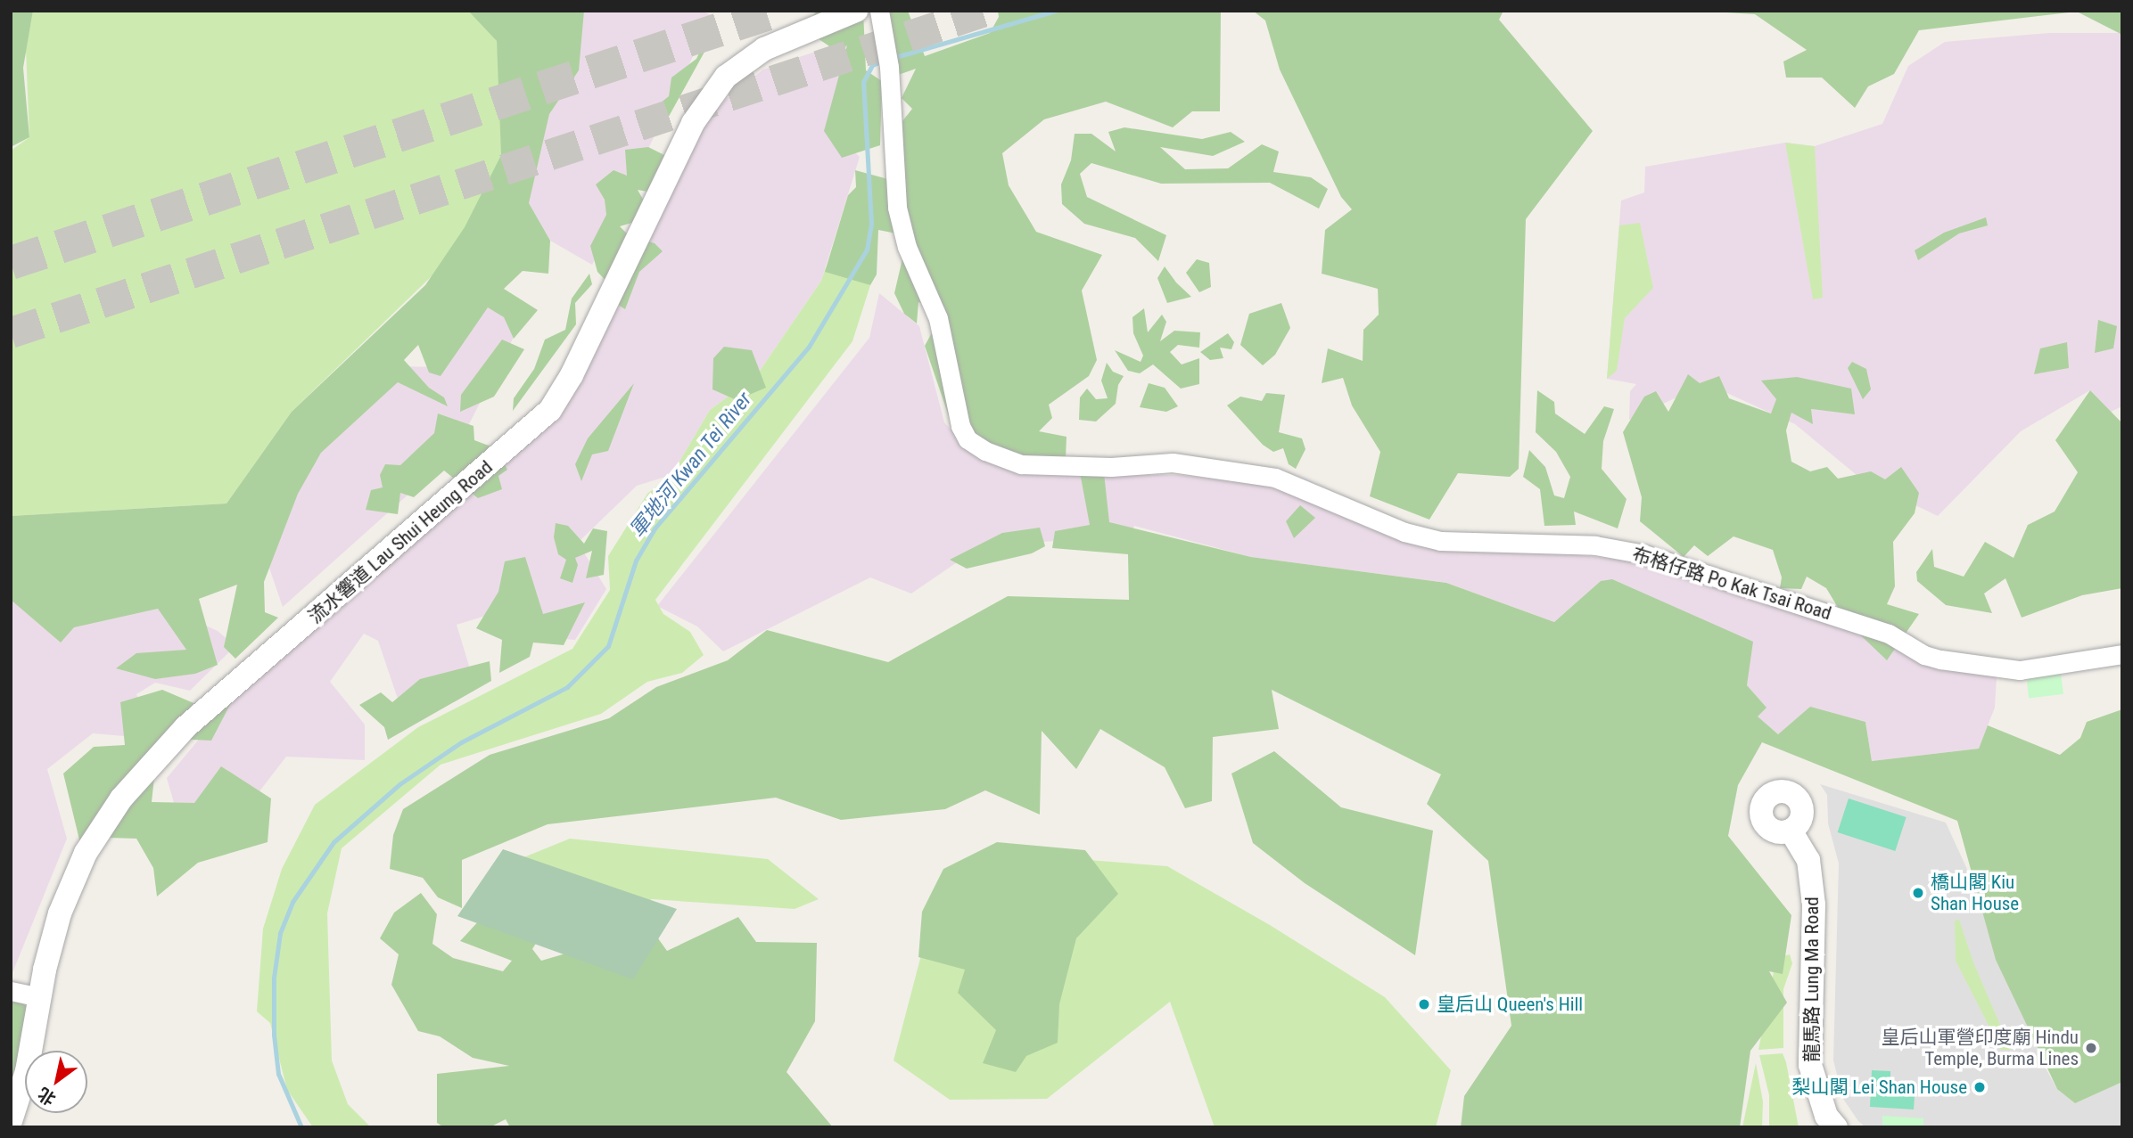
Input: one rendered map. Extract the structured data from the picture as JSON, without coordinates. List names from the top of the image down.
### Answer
{
  "streets": {
    "street": ["流水響道 Lau Shui Heung Road", "布格仔路 Po Kak Tsai Road", "龍馬路 Lung Ma Road"]
  },
  "water": ["軍地河 Kwan Tei River"],
  "places": [
    "橋山閣 Kiu Shan House",
    "皇后山 Queen's Hill",
    "皇后山軍營印度廟 Hindu Temple, Burma Lines",
    "梨山閣 Lei Shan House"
  ],
  "north": "bottom left"
}
